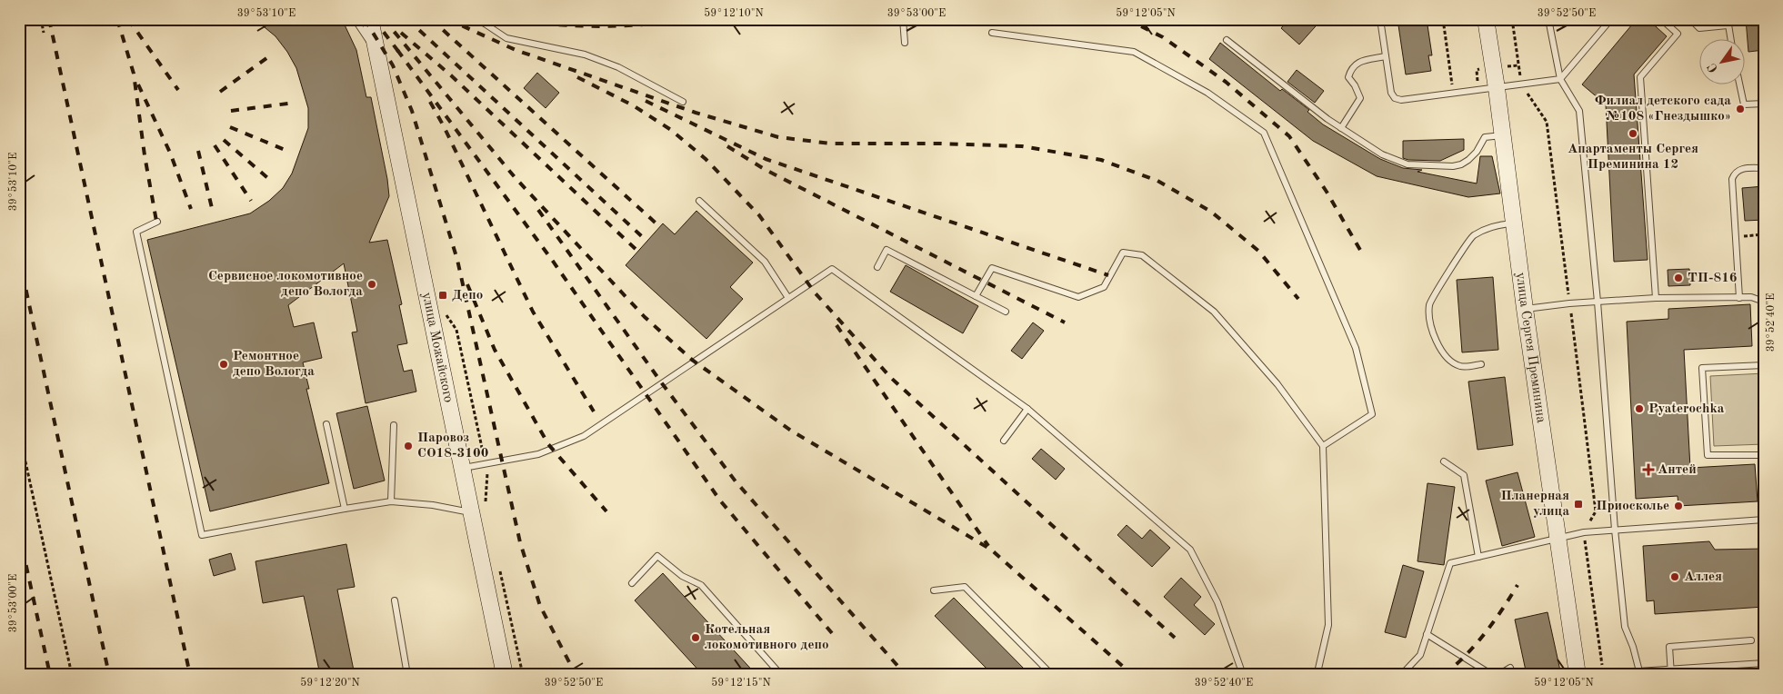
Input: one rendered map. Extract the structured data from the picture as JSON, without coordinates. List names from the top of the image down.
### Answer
{
  "streets": {
    "main road": ["улица Можайского", "улица Сергея Преминина"]
  },
  "places": {
    "other": [
      "Филиал детского сада №108 «Гнездышко»",
      "Апартаменты Сергея Преминина 12",
      "ТП-816",
      "Сервисное локомотивное депо Вологда",
      "Ремонтное депо Вологда",
      "Pyaterochka",
      "Паровоз СО18-3100",
      "Приосколье",
      "Аллея",
      "Котельная локомотивного депо"
    ],
    "transit": ["Депо", "Планерная улица"],
    "health": ["Антей"]
  },
  "north": "bottom left",
  "coordinates": [
    "39°53'10\"E",
    "59°12'10\"N",
    "39°53'00\"E",
    "59°12'05\"N",
    "39°52'50\"E",
    "39°52'40\"E",
    "59°12'20\"N",
    "59°12'15\"N"
  ]
}
